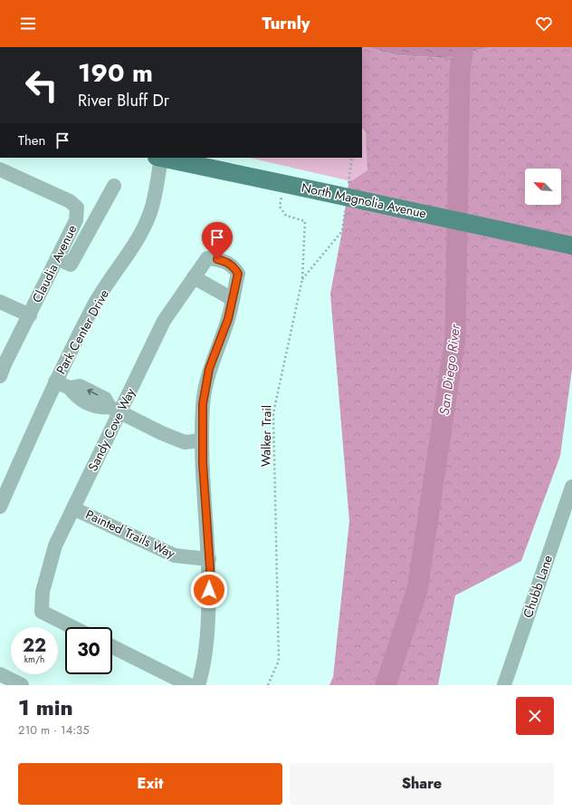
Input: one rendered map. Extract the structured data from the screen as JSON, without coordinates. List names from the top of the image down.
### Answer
{
  "streets": {
    "main road": ["North Magnolia Avenue"],
    "street": [
      "Claudia Avenue",
      "Park Center Drive",
      "Sandy Cove Way",
      "Painted Trails Way",
      "Chubb Lane"
    ],
    "path": ["Walker Trail"]
  },
  "crossings": [
    ["North Magnolia Avenue", "Park Center Drive"],
    ["North Magnolia Avenue", "Walker Trail"],
    ["Sandy Cove Way", "Painted Trails Way"]
  ],
  "water": ["San Diego River"],
  "north": "top left",
  "page": {
    "header": "Turnly",
    "turn": ["190 m", "River Bluff Dr"],
    "then": "Then",
    "speed": "22 km/h",
    "limit": "30",
    "heading": ["1 min", "210 m · 14:35"],
    "buttons": ["Exit", "Share"]
  }
}
